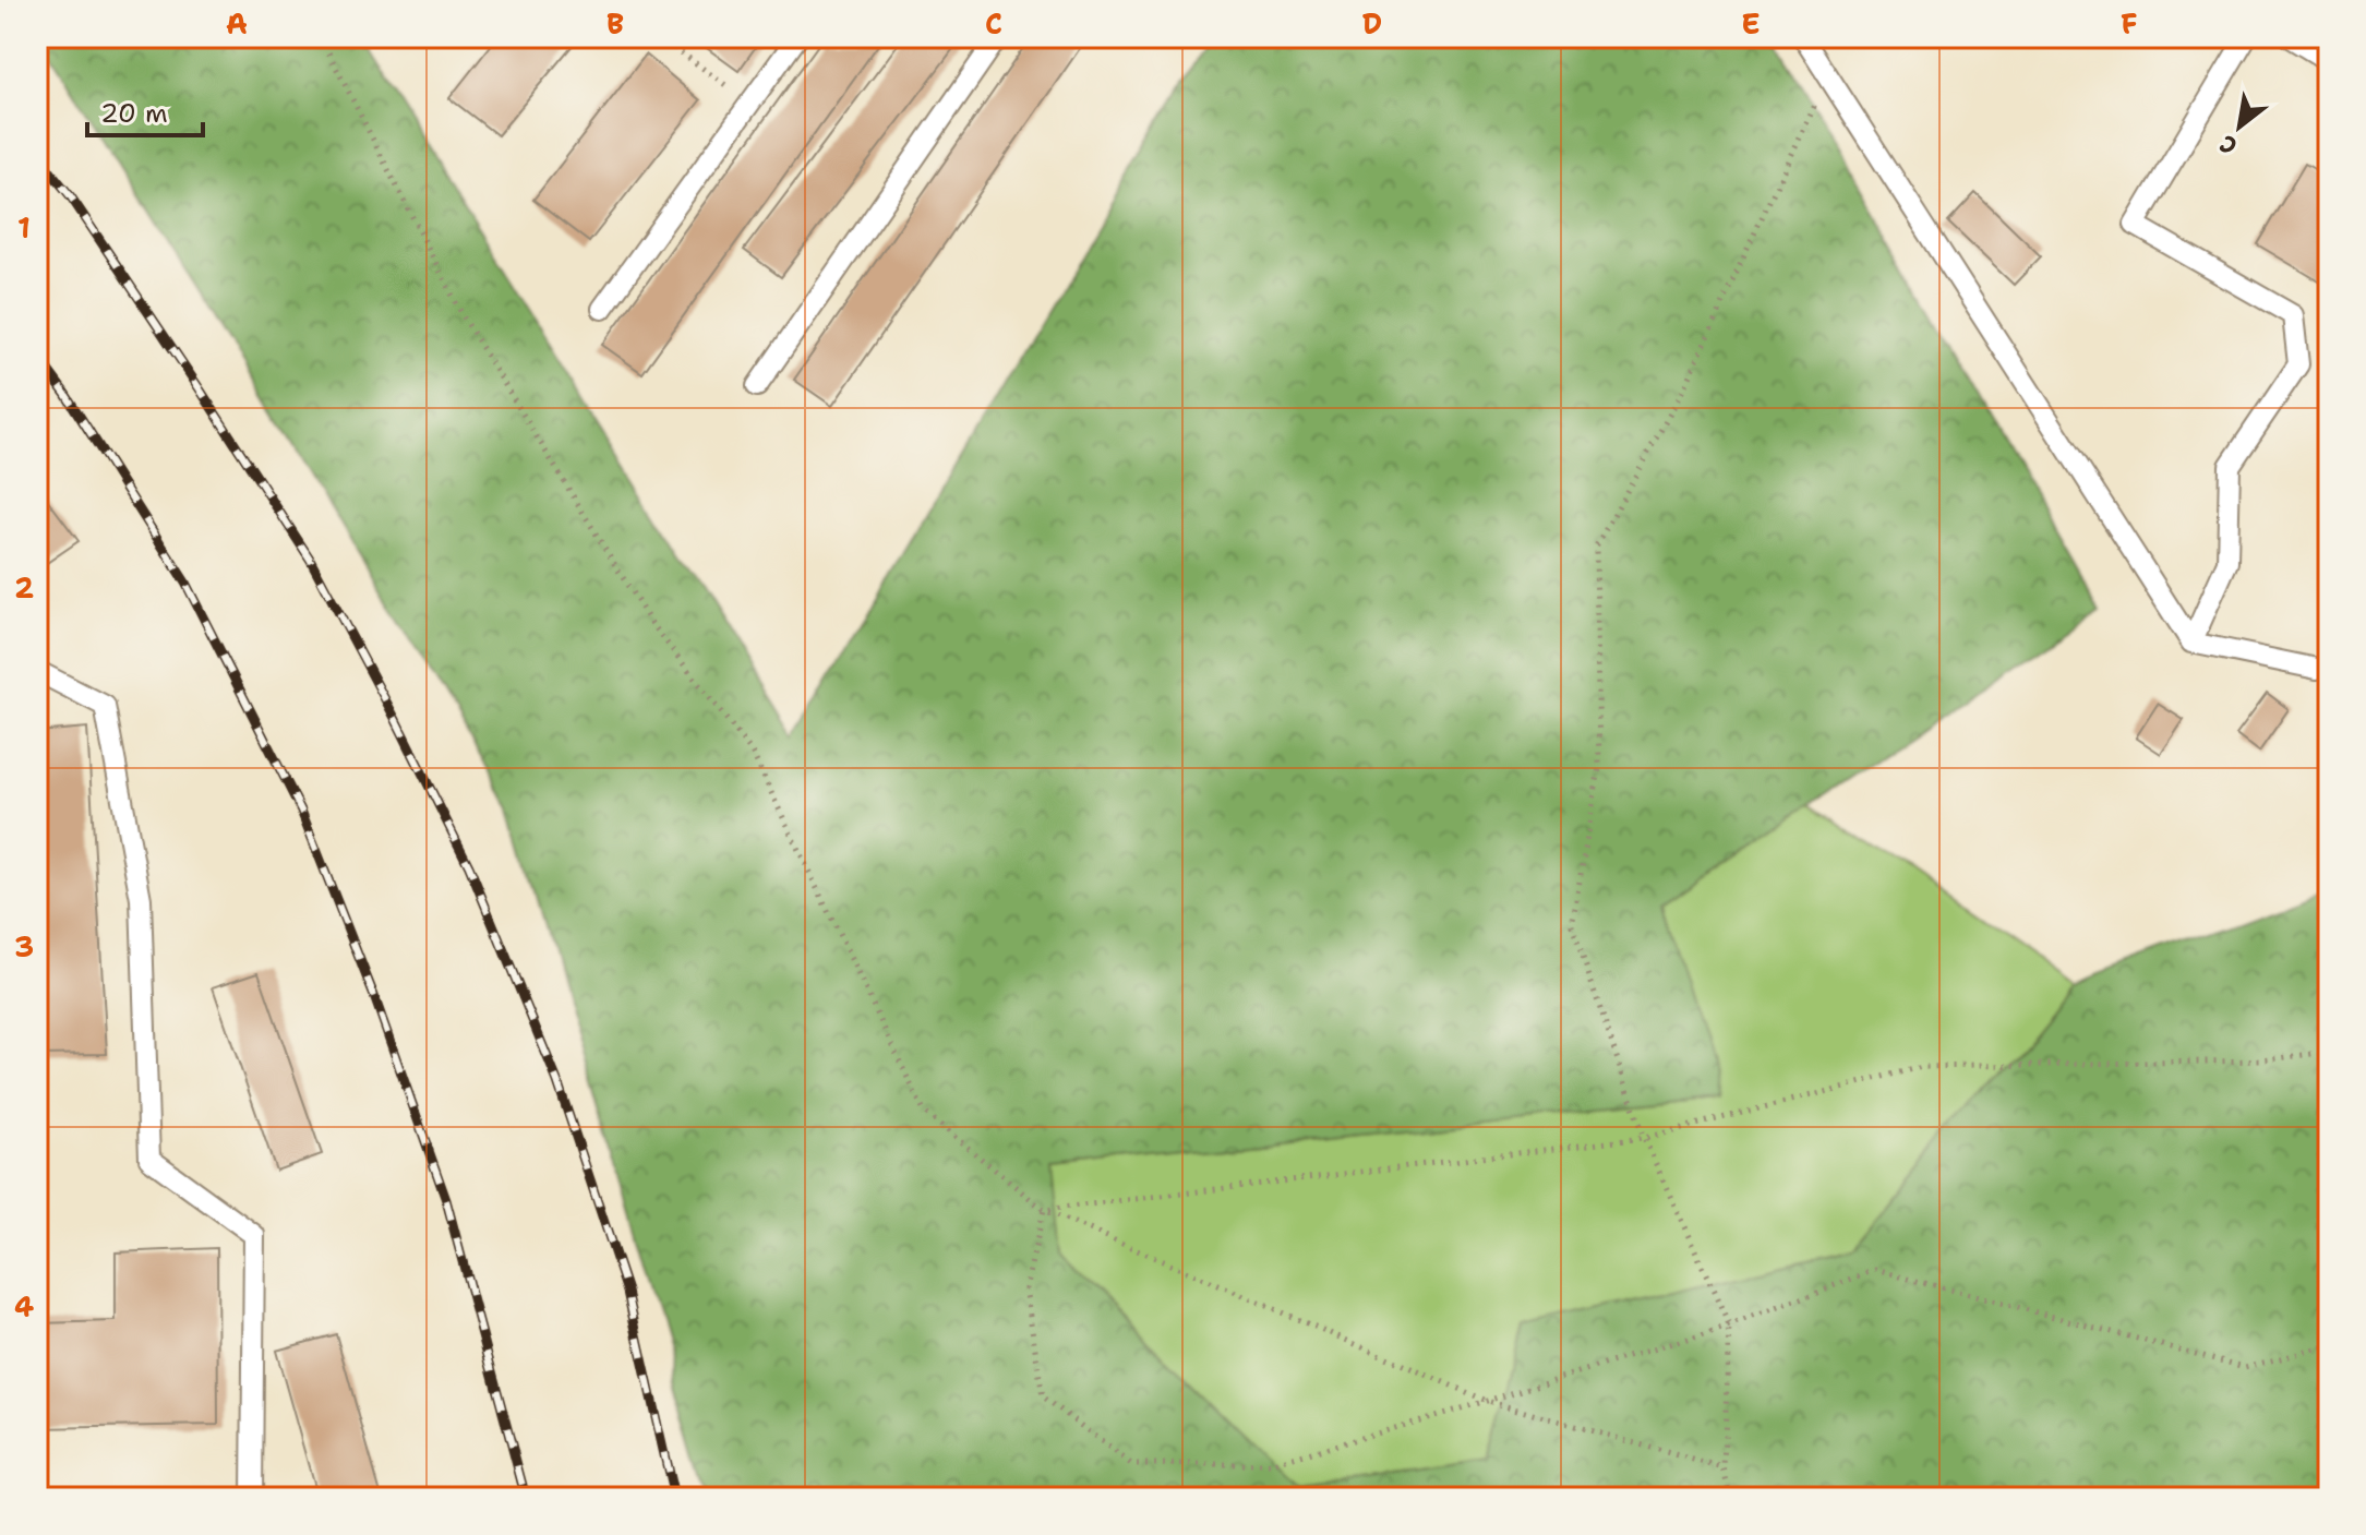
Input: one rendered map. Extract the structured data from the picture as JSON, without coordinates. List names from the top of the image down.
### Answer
{
  "scale_bar": "20 m",
  "north": "bottom left",
  "grid": {
    "columns": [
      "A",
      "B",
      "C",
      "D",
      "E",
      "F"
    ],
    "rows": [
      "1",
      "2",
      "3",
      "4"
    ]
  }
}
